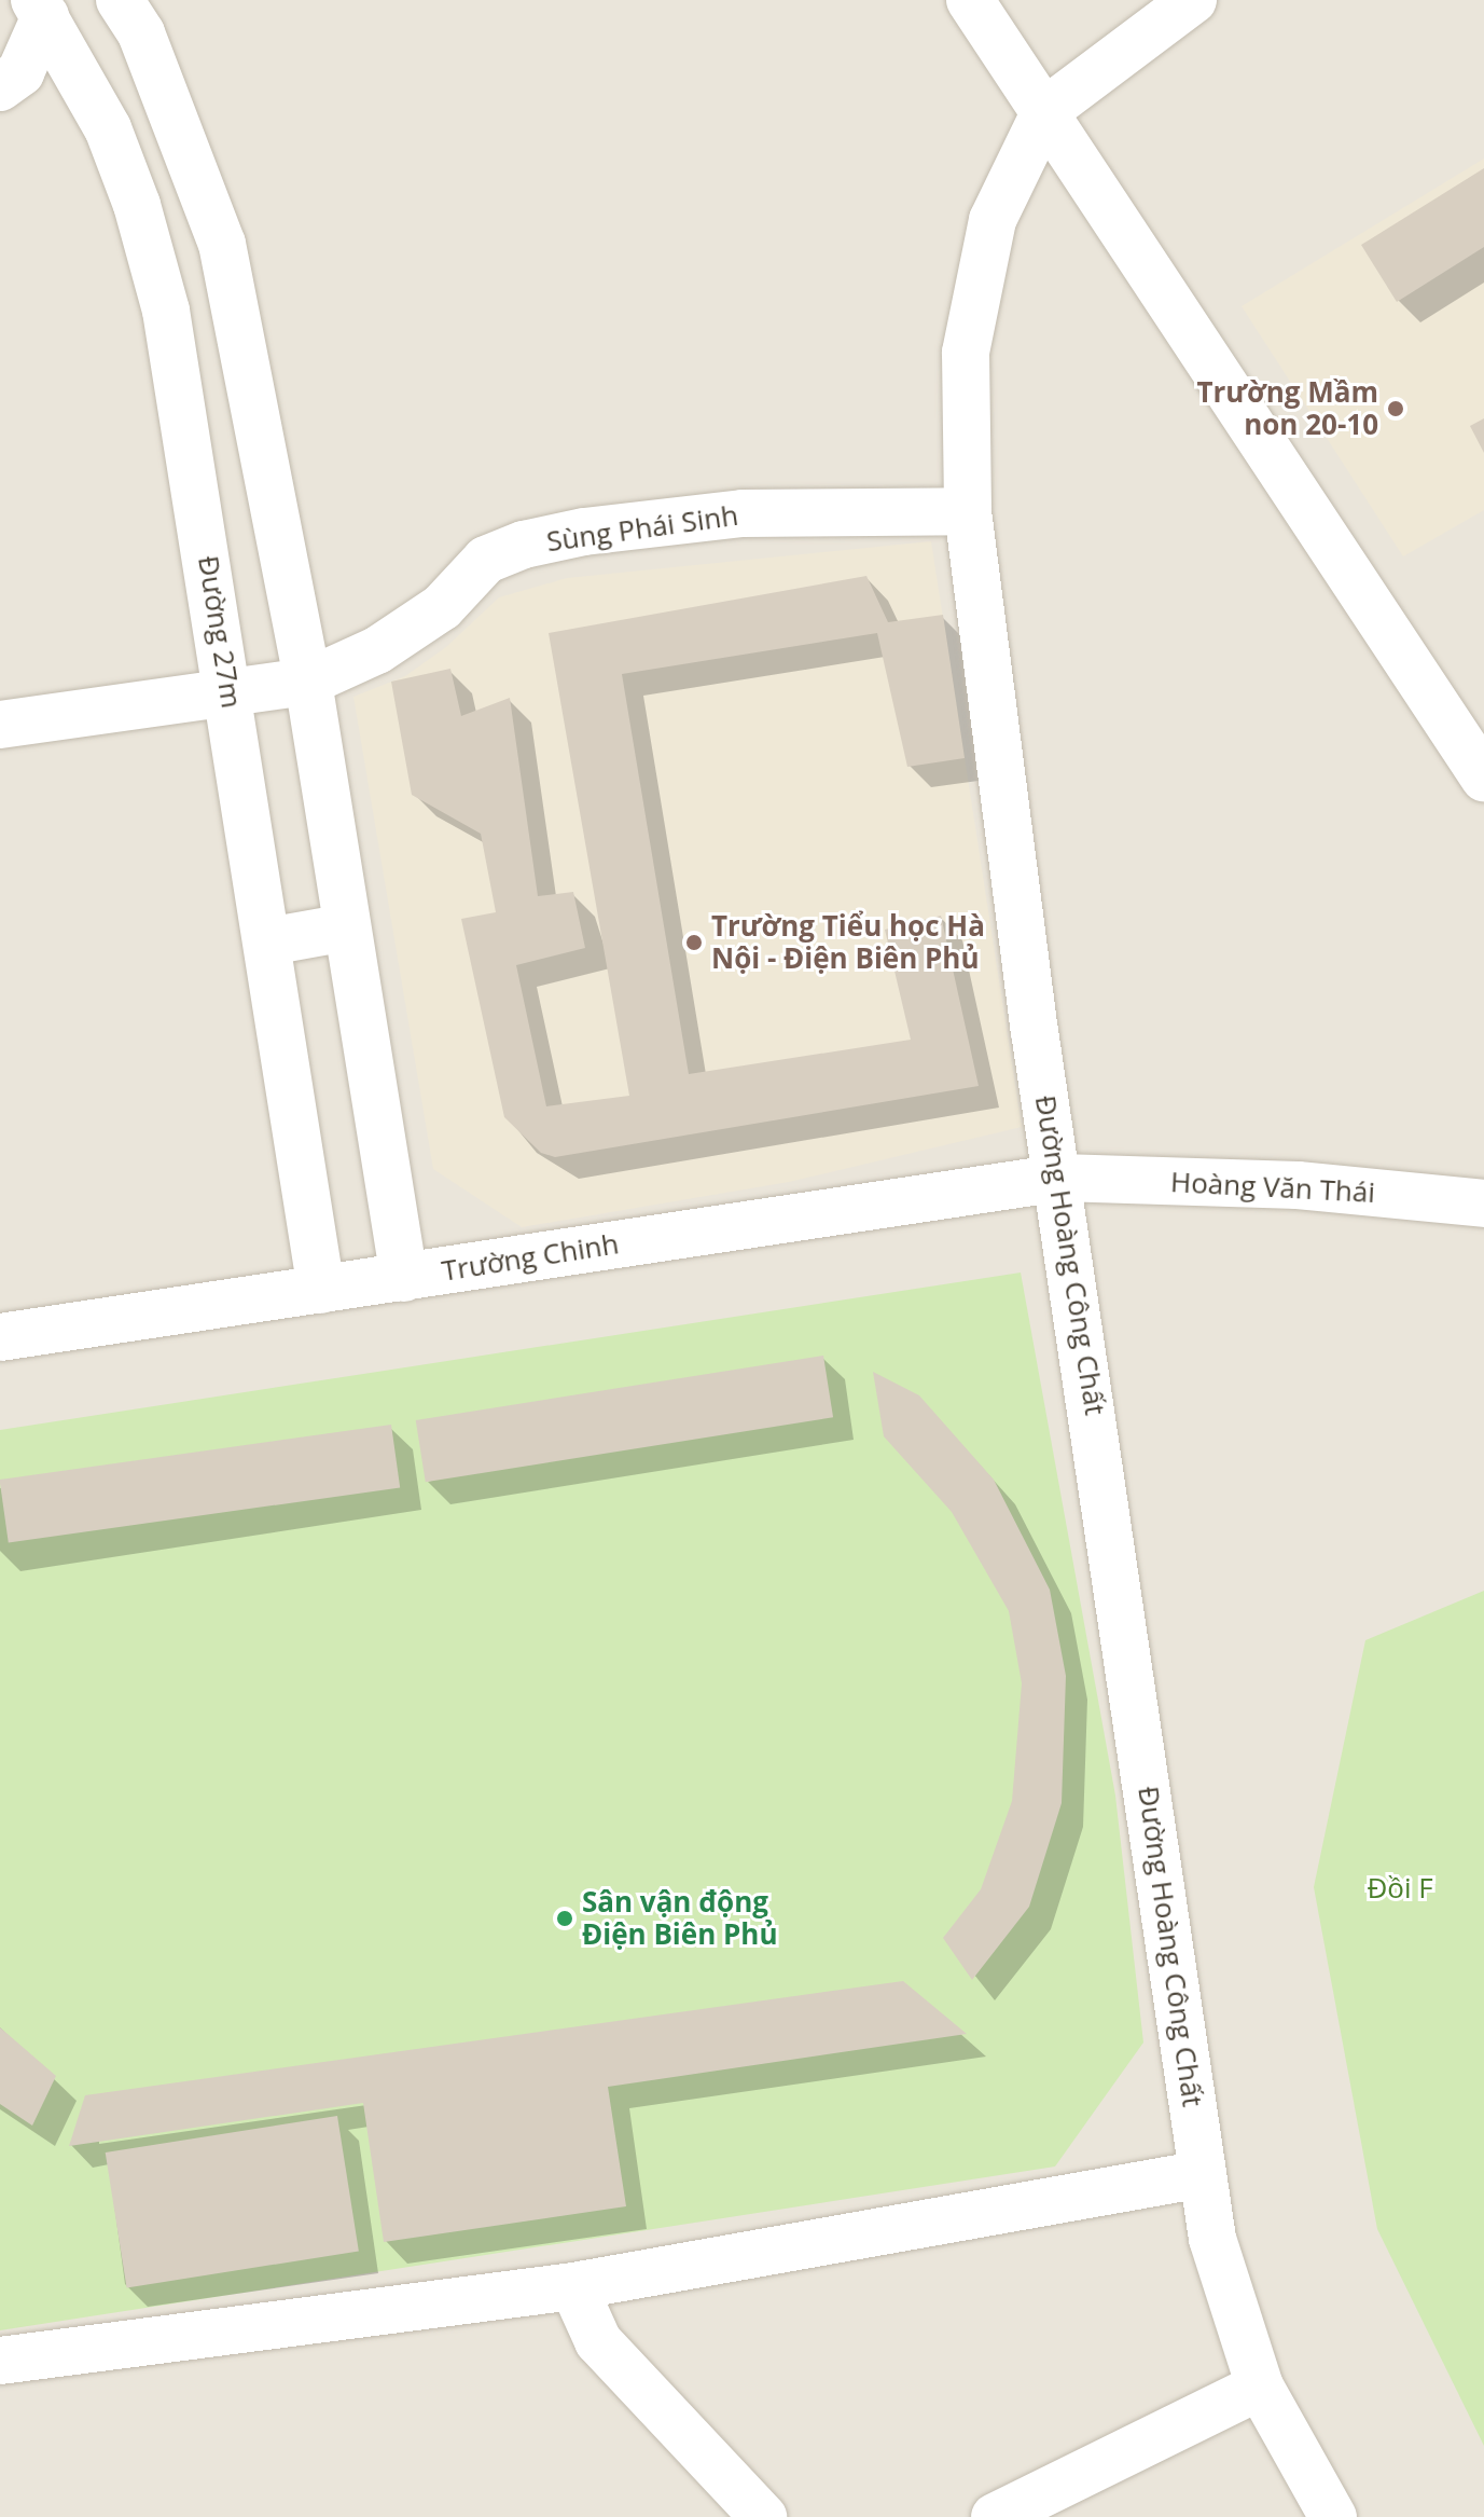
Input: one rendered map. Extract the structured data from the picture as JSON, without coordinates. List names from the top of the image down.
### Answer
{
  "streets": {
    "street": [
      "Sùng Phái Sinh",
      "Đường 27m",
      "Hoàng Văn Thái",
      "Đường Hoàng Công Chất",
      "Trường Chinh"
    ]
  },
  "crossings": [
    ["Sùng Phái Sinh", "Đường 27m"],
    ["Sùng Phái Sinh", "Đường Hoàng Công Chất"],
    ["Đường 27m", "Trường Chinh"],
    ["Hoàng Văn Thái", "Đường Hoàng Công Chất"],
    ["Hoàng Văn Thái", "Trường Chinh"],
    ["Đường Hoàng Công Chất", "Trường Chinh"]
  ],
  "parks": ["Đồi F"],
  "places": ["Trường Mầm non 20-10", "Trường Tiểu học Hà Nội - Điện Biên Phủ", "Sân vận động Điện Biên Phủ"]
}
